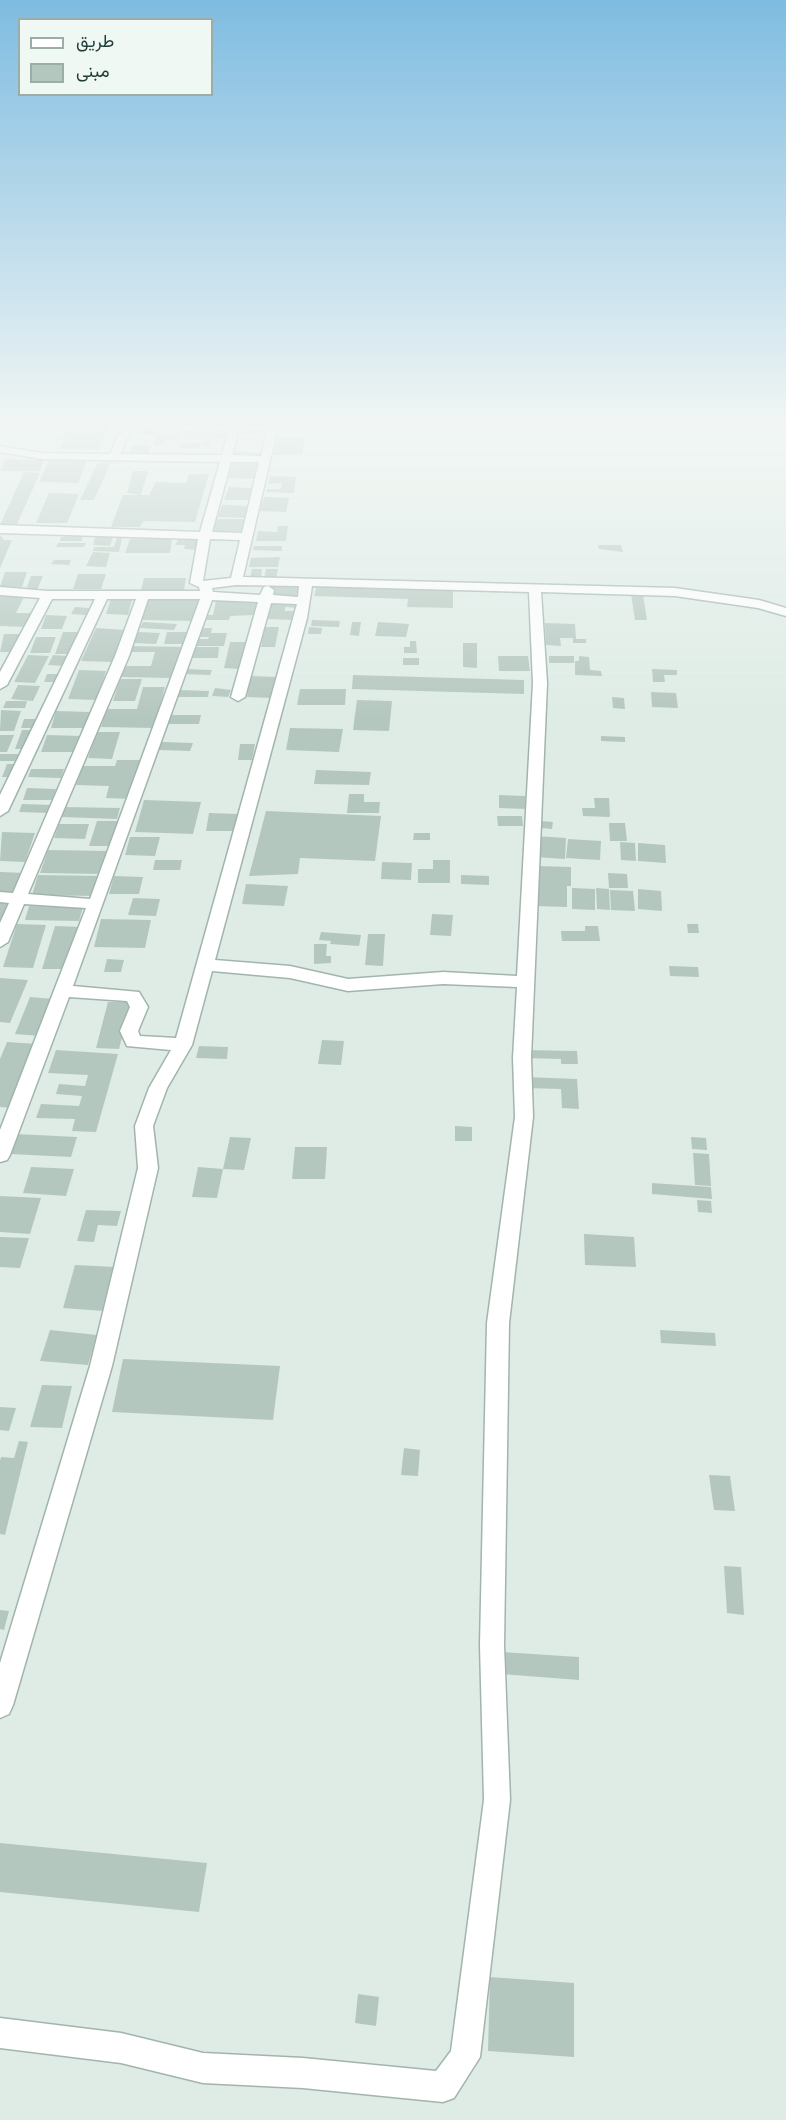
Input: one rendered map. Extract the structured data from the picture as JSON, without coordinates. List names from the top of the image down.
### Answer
{
  "legend": ["طريق", "مبنى"]
}
